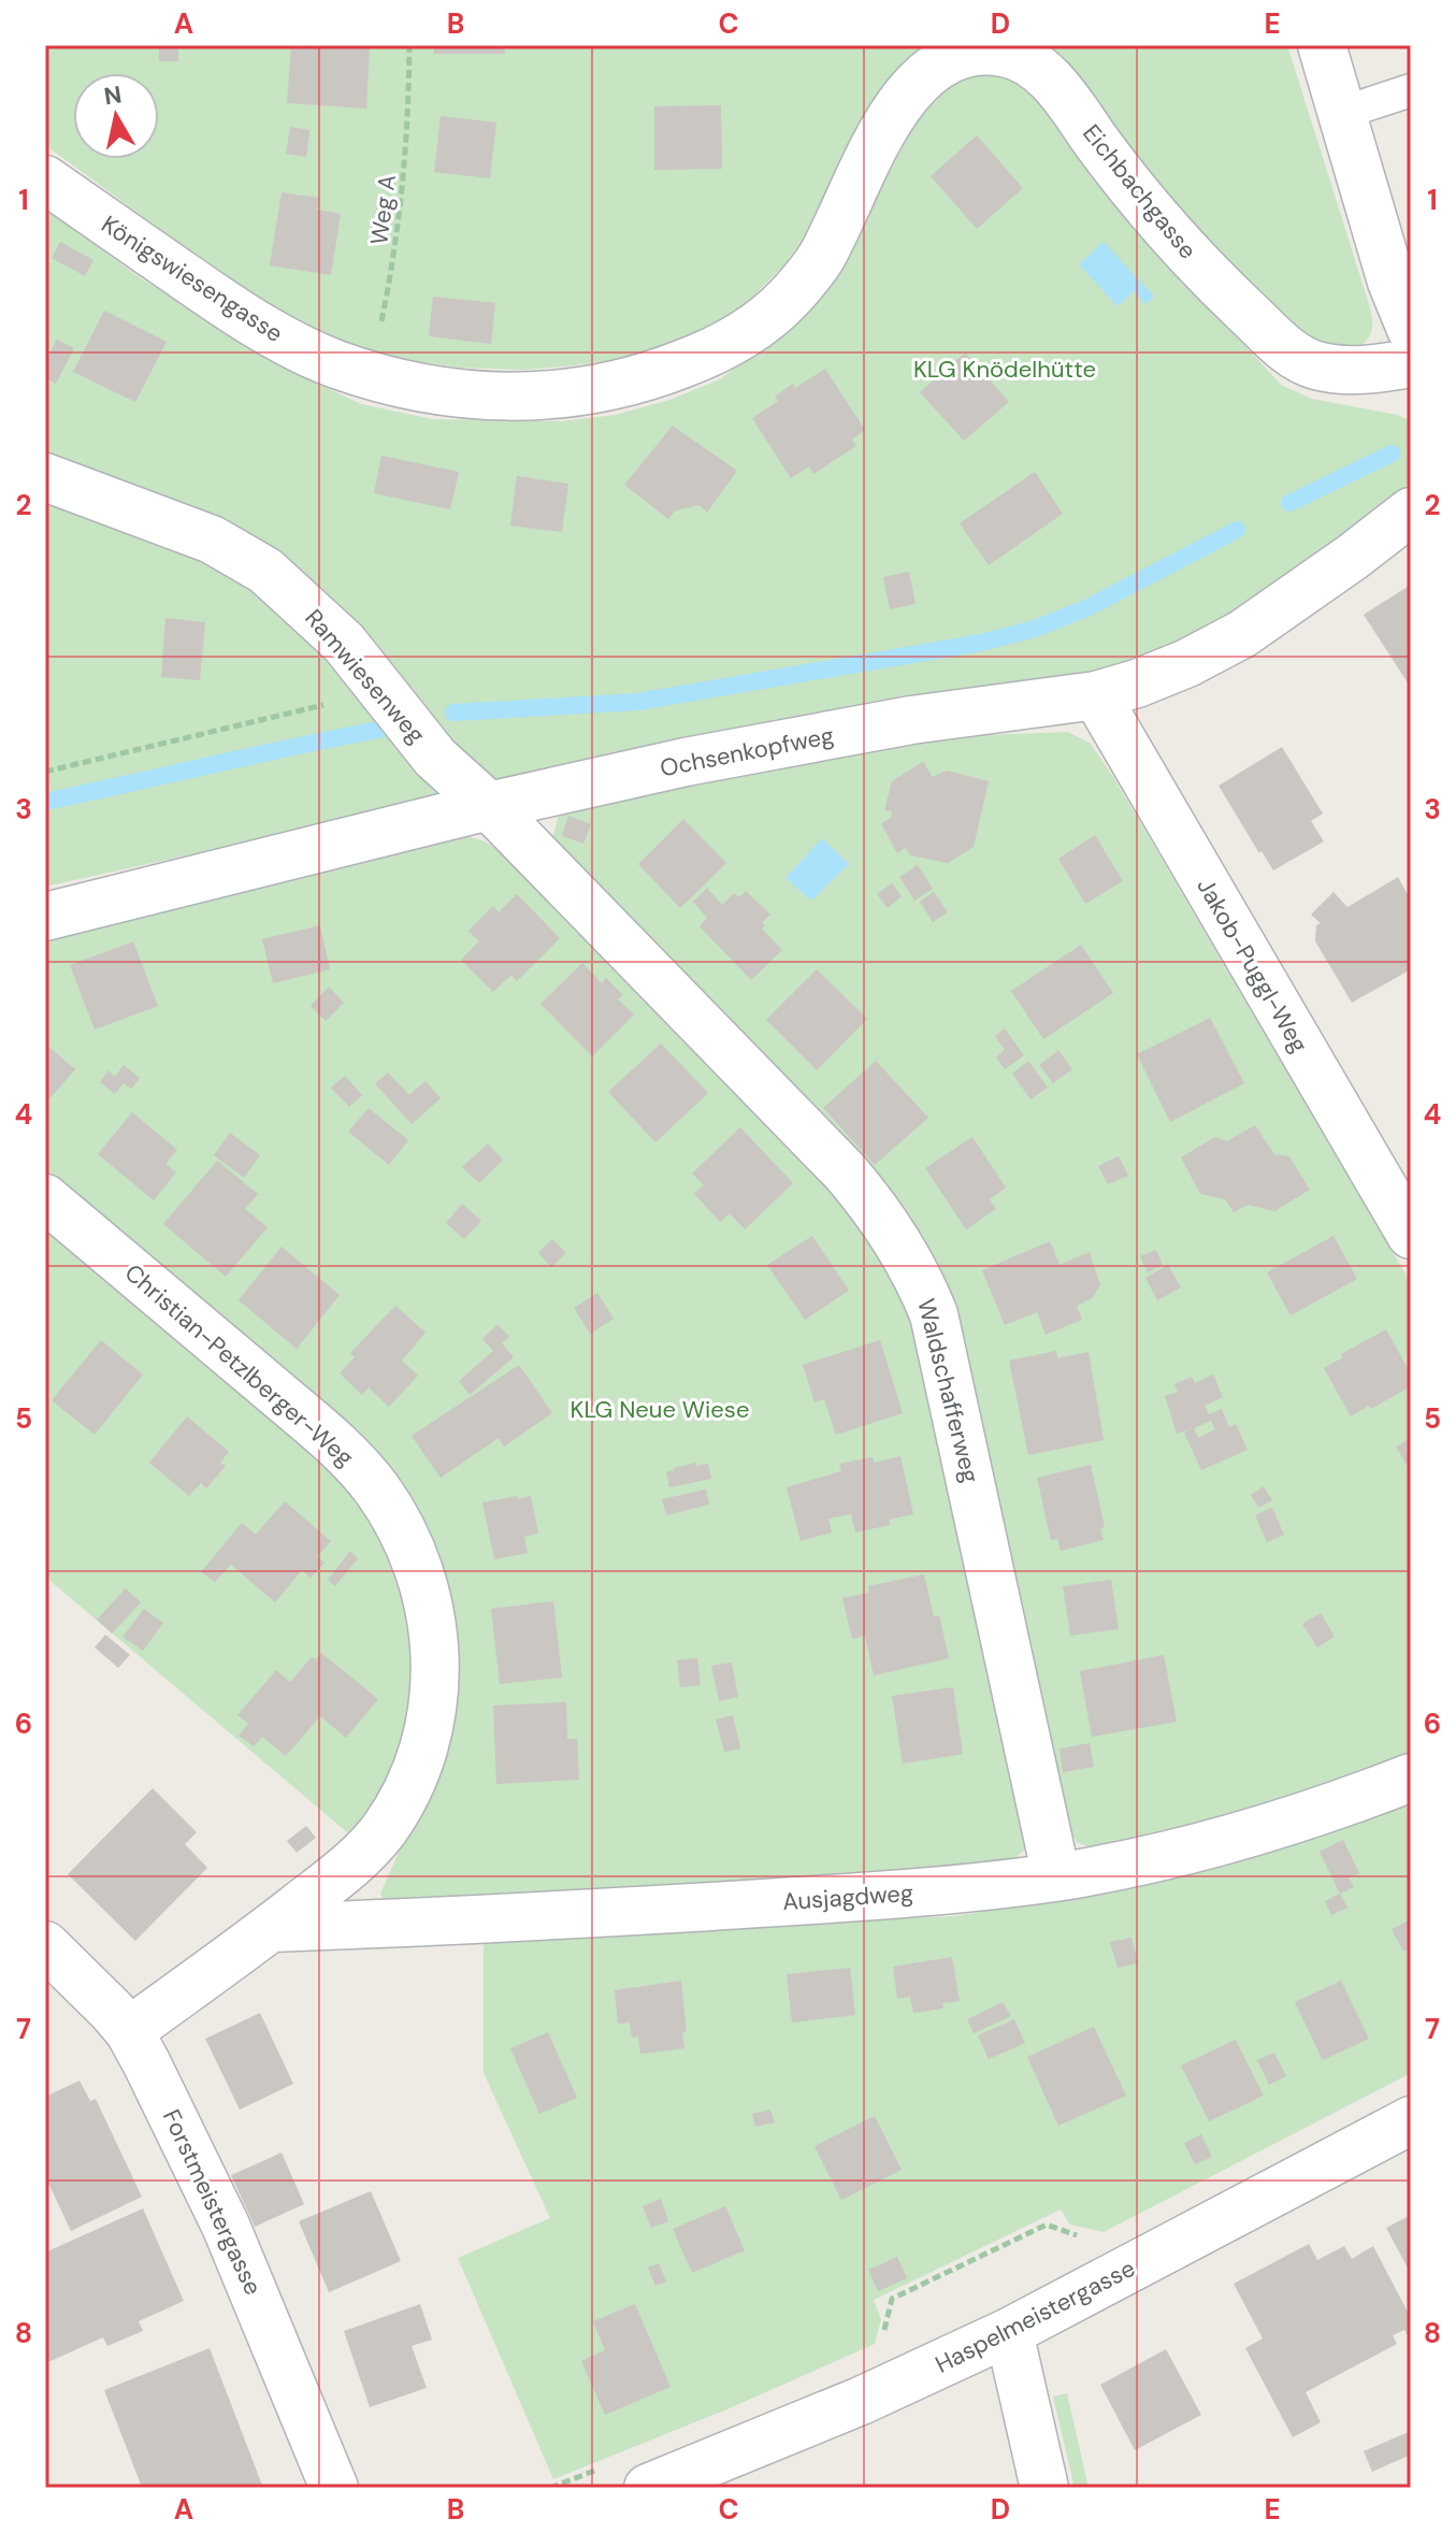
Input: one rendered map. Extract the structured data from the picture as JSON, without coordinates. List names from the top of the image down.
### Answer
{
  "streets": {
    "street": [
      "Eichbachgasse",
      "Königswiesengasse",
      "Ramwiesenweg",
      "Ochsenkopfweg",
      "Jakob-Puggl-Weg",
      "Christian-Petzlberger-Weg",
      "Waldschafferweg",
      "Ausjagdweg",
      "Forstmeistergasse",
      "Haspelmeistergasse"
    ],
    "path": ["Weg A"]
  },
  "crossings": [
    ["Eichbachgasse", "Königswiesengasse"],
    ["Weg A", "Königswiesengasse"],
    ["Ramwiesenweg", "Ochsenkopfweg"],
    ["Ramwiesenweg", "Waldschafferweg"],
    ["Ochsenkopfweg", "Jakob-Puggl-Weg"],
    ["Ochsenkopfweg", "Waldschafferweg"],
    ["Christian-Petzlberger-Weg", "Ausjagdweg"],
    ["Christian-Petzlberger-Weg", "Forstmeistergasse"],
    ["Waldschafferweg", "Ausjagdweg"]
  ],
  "parks": ["KLG Knödelhütte", "KLG Neue Wiese"],
  "north": "top",
  "grid": {
    "columns": [
      "A",
      "B",
      "C",
      "D",
      "E"
    ],
    "rows": [
      "1",
      "2",
      "3",
      "4",
      "5",
      "6",
      "7",
      "8"
    ]
  }
}
